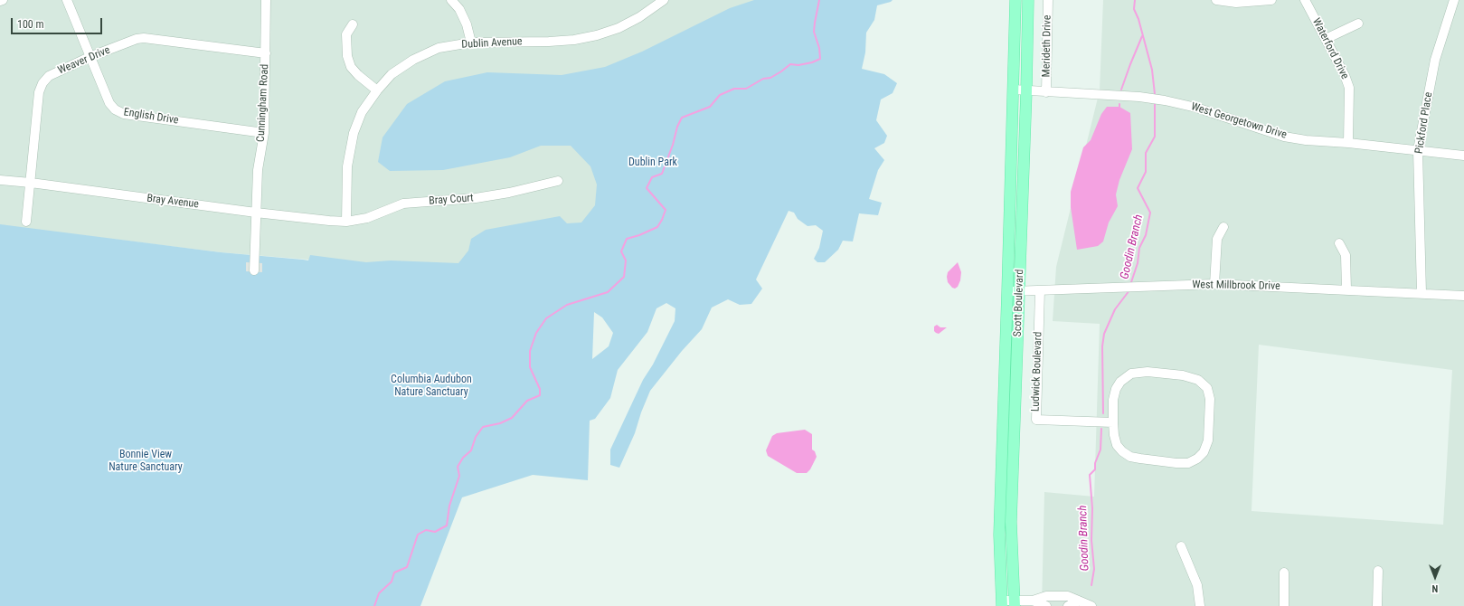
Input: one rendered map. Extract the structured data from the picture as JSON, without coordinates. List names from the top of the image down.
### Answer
{
  "streets": {
    "main road": ["Scott Boulevard"],
    "street": [
      "Dublin Avenue",
      "Merideth Drive",
      "Waterford Drive",
      "Weaver Drive",
      "Cunningham Road",
      "English Drive",
      "West Georgetown Drive",
      "Pickford Place",
      "Bray Court",
      "Bray Avenue",
      "West Millbrook Drive",
      "Ludwick Boulevard"
    ]
  },
  "crossings": [
    ["Dublin Avenue", "Bray Court"],
    ["Dublin Avenue", "Bray Avenue"],
    ["Merideth Drive", "West Georgetown Drive"],
    ["Waterford Drive", "West Georgetown Drive"],
    ["Weaver Drive", "Cunningham Road"],
    ["Weaver Drive", "English Drive"],
    ["Weaver Drive", "Bray Avenue"],
    ["Cunningham Road", "English Drive"],
    ["Cunningham Road", "Bray Avenue"],
    ["West Georgetown Drive", "Pickford Place"],
    ["West Georgetown Drive", "Scott Boulevard"],
    ["Pickford Place", "West Millbrook Drive"],
    ["Bray Court", "Bray Avenue"],
    ["West Millbrook Drive", "Scott Boulevard"],
    ["West Millbrook Drive", "Ludwick Boulevard"]
  ],
  "water": ["Goodin Branch"],
  "parks": ["Dublin Park", "Columbia Audubon Nature Sanctuary", "Bonnie View Nature Sanctuary"],
  "scale_bar": "100 m",
  "north": "bottom"
}
